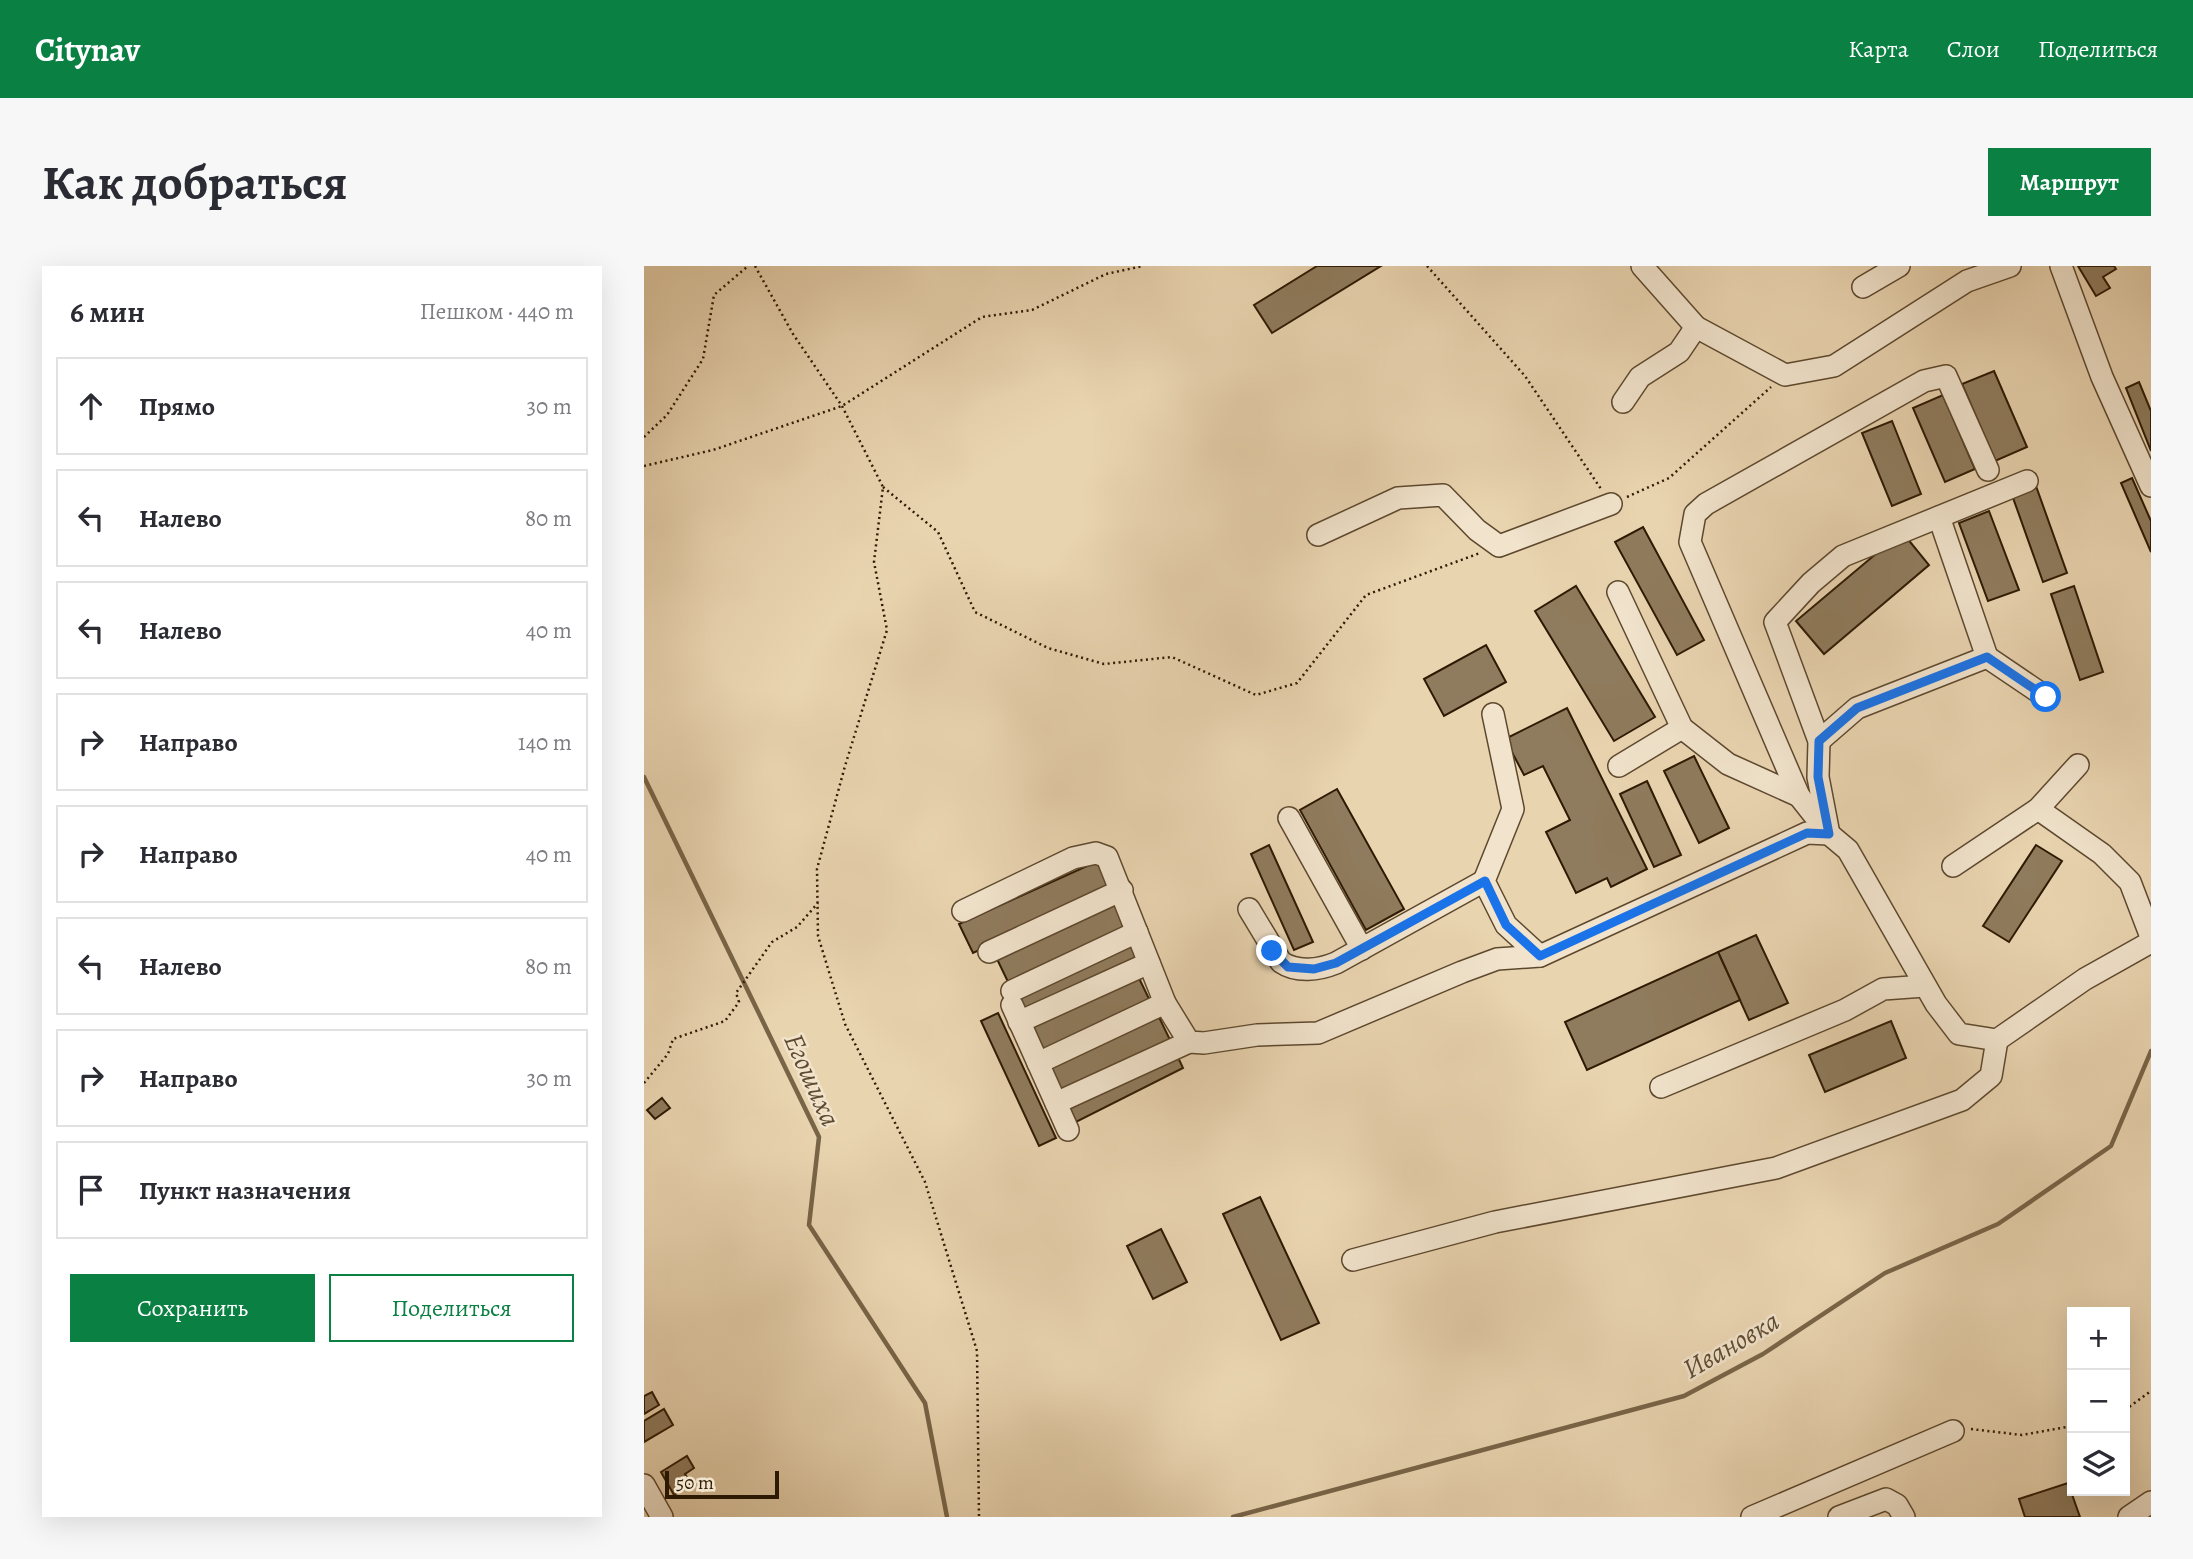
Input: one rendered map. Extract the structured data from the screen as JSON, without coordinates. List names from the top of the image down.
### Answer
{
  "water": ["Егошиха", "Ивановка"],
  "scale_bar": "50 m",
  "page": {
    "header": "Citynav",
    "nav": ["Карта", "Слои", "Поделиться"],
    "buttons": [
      "Маршрут",
      ["Сохранить", "Поделиться"]
    ],
    "title": "Как добраться",
    "heading": ["6 мин", "Пешком · 440 m"],
    "list": [
      ["Прямо", "30 m"],
      ["Налево", "80 m"],
      ["Налево", "40 m"],
      ["Направо", "140 m"],
      ["Направо", "40 m"],
      ["Налево", "80 m"],
      ["Направо", "30 m"],
      "Пункт назначения"
    ],
    "map_buttons": ["+", "−"],
    "scale": "50 m"
  }
}
